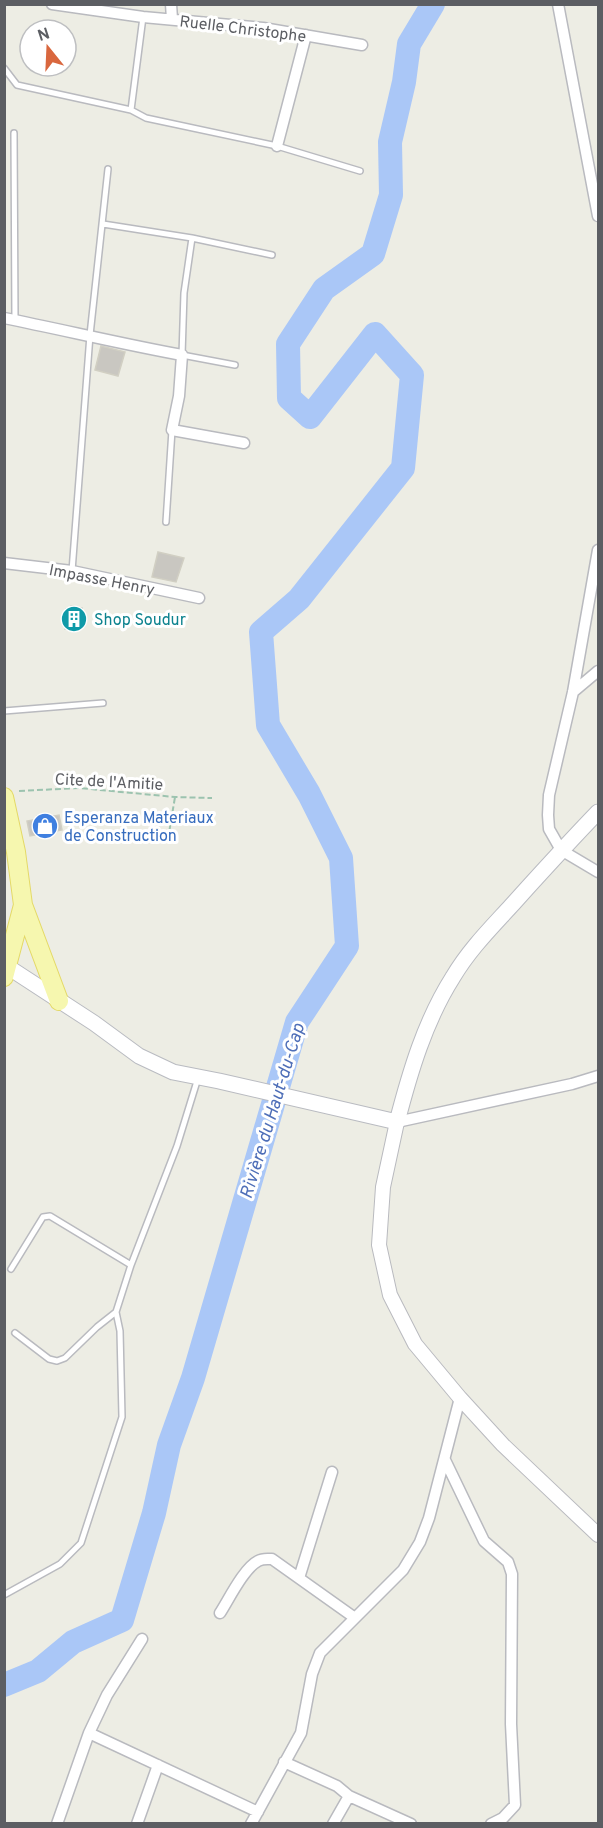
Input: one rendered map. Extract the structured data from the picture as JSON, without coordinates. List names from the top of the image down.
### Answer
{
  "streets": {
    "street": ["Ruelle Christophe", "Impasse Henry"],
    "path": ["Cite de l'Amitie"]
  },
  "water": ["Rivière du Haut-du-Cap"],
  "places": {
    "building": ["Shop Soudur"],
    "shop": ["Esperanza Materiaux de Construction"]
  },
  "north": "top"
}
